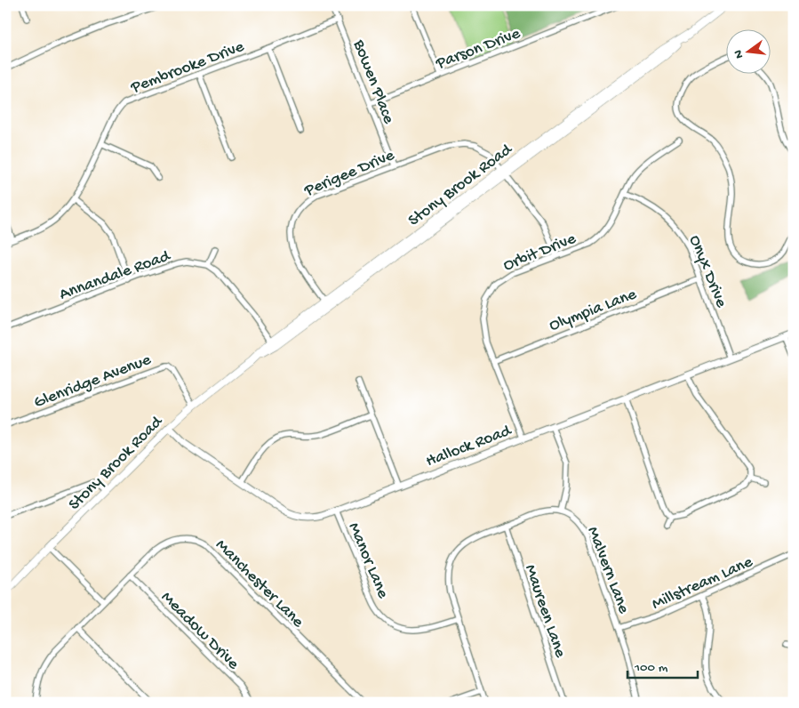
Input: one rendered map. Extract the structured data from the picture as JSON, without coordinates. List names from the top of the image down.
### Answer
{
  "streets": {
    "main road": ["Stony Brook Road"],
    "street": [
      "Parson Drive",
      "Pembrooke Drive",
      "Bowen Place",
      "Perigee Drive",
      "Orbit Drive",
      "Onyx Drive",
      "Annandale Road",
      "Olympia Lane",
      "Glenridge Avenue",
      "Hallock Road",
      "Manor Lane",
      "Malvern Lane",
      "Millstream Lane",
      "Manchester Lane",
      "Maureen Lane",
      "Meadow Drive"
    ]
  },
  "crossings": [
    ["Parson Drive", "Bowen Place"],
    ["Pembrooke Drive", "Bowen Place"],
    ["Bowen Place", "Perigee Drive"],
    ["Perigee Drive", "Stony Brook Road"],
    ["Perigee Drive", "Orbit Drive"],
    ["Stony Brook Road", "Annandale Road"],
    ["Stony Brook Road", "Glenridge Avenue"],
    ["Stony Brook Road", "Hallock Road"],
    ["Orbit Drive", "Onyx Drive"],
    ["Orbit Drive", "Olympia Lane"],
    ["Orbit Drive", "Hallock Road"],
    ["Onyx Drive", "Olympia Lane"],
    ["Onyx Drive", "Hallock Road"],
    ["Hallock Road", "Manor Lane"],
    ["Malvern Lane", "Millstream Lane"],
    ["Manchester Lane", "Meadow Drive"]
  ],
  "scale_bar": "100 m",
  "north": "left"
}
